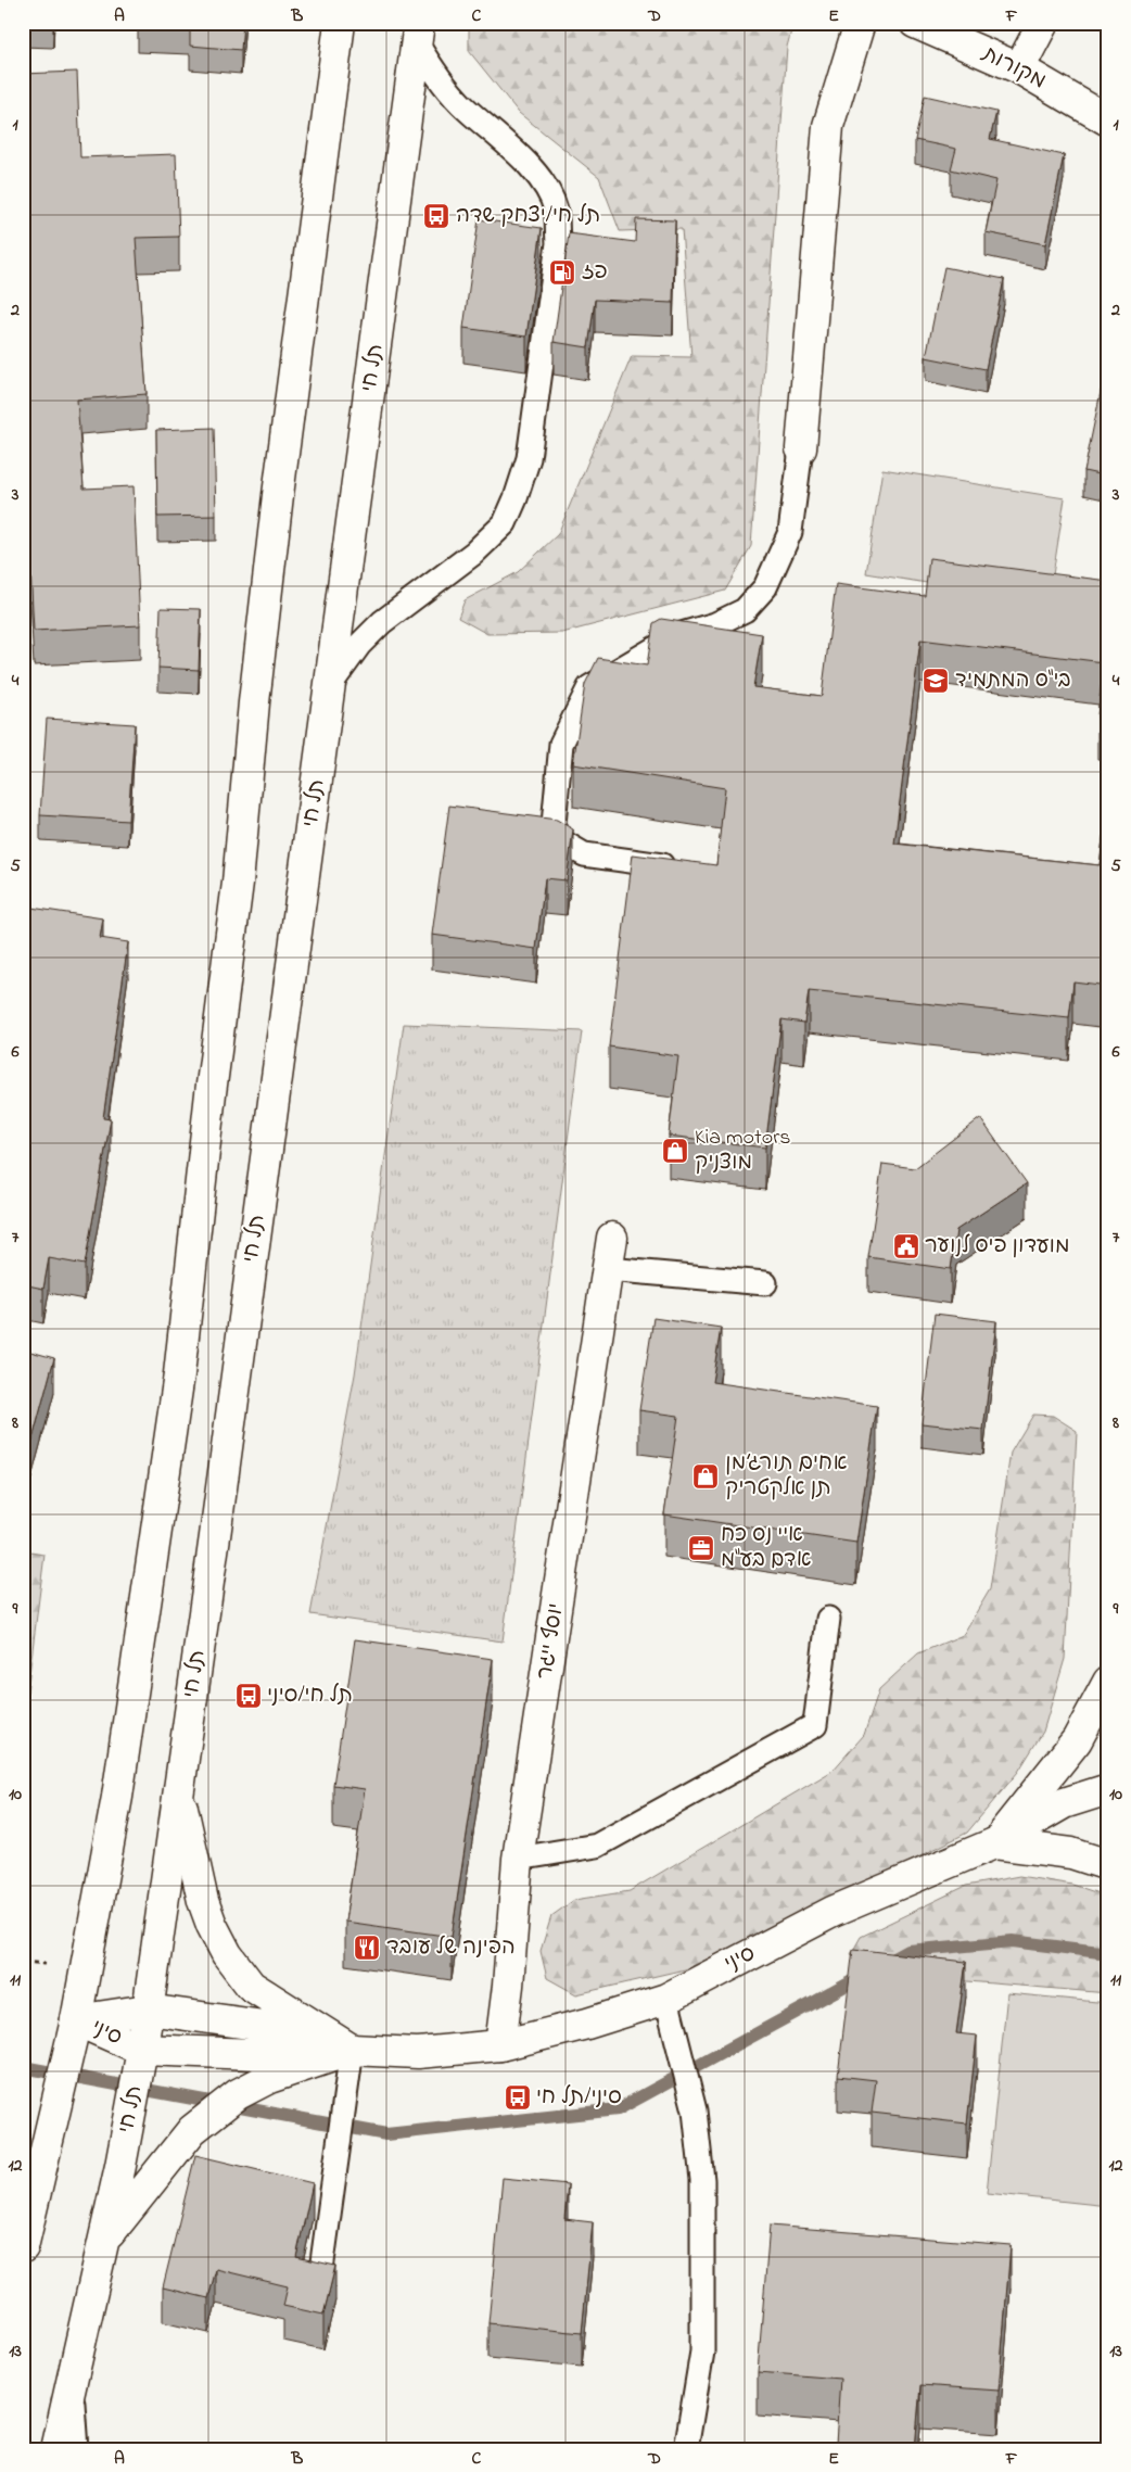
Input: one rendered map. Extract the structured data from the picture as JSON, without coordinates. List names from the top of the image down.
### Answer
{
  "streets": {
    "main road": [
      "מקורות",
      "תל חי",
      "יוסף ייגר",
      "סיני"
    ]
  },
  "crossings": [
    ["תל חי", "סיני"],
    ["יוסף ייגר", "סיני"]
  ],
  "places": {
    "bus stop": ["תל חי/יצחק שדה", "תל חי/סיני", "סיני/תל חי"],
    "fuel station": ["פז"],
    "school or university": ["בי\"ס המתמיד"],
    "shop": ["Kia motors מוצניק", "אחים תורג׳מן תן אלקטריק"],
    "public building": ["מועדון פיס לנוער"],
    "office": ["איי נס כח אדם בע\"מ"],
    "restaurant": ["הפינה של עובד"]
  },
  "grid": {
    "columns": [
      "A",
      "B",
      "C",
      "D",
      "E",
      "F"
    ],
    "rows": [
      "1",
      "2",
      "3",
      "4",
      "5",
      "6",
      "7",
      "8",
      "9",
      "10",
      "11",
      "12",
      "13"
    ]
  }
}
